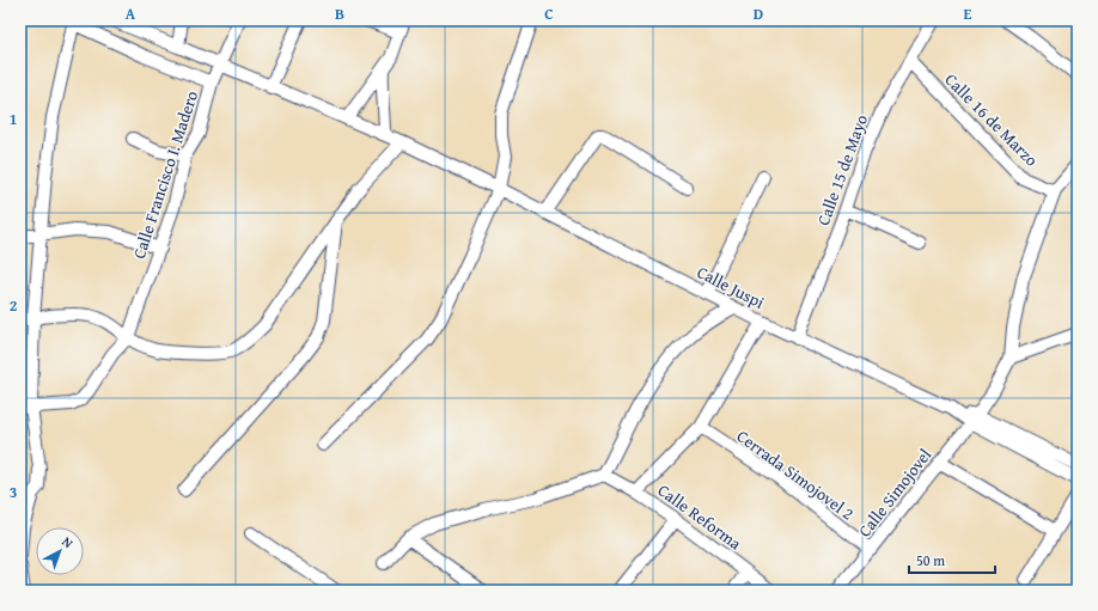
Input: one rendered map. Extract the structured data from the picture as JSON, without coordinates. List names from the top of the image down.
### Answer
{
  "streets": {
    "street": [
      "Calle 16 de Marzo",
      "Calle 15 de Mayo",
      "Calle Francisco I. Madero",
      "Calle Juspi",
      "Cerrada Simojovel 2",
      "Calle Simojovel",
      "Calle Reforma"
    ]
  },
  "crossings": [
    ["Calle 16 de Marzo", "Calle 15 de Mayo"],
    ["Calle 15 de Mayo", "Calle Juspi"],
    ["Calle Francisco I. Madero", "Calle Juspi"],
    ["Calle Juspi", "Calle Simojovel"],
    ["Cerrada Simojovel 2", "Calle Simojovel"]
  ],
  "scale_bar": "50 m",
  "north": "top right",
  "grid": {
    "columns": [
      "A",
      "B",
      "C",
      "D",
      "E"
    ],
    "rows": ["1", "2", "3"]
  }
}
